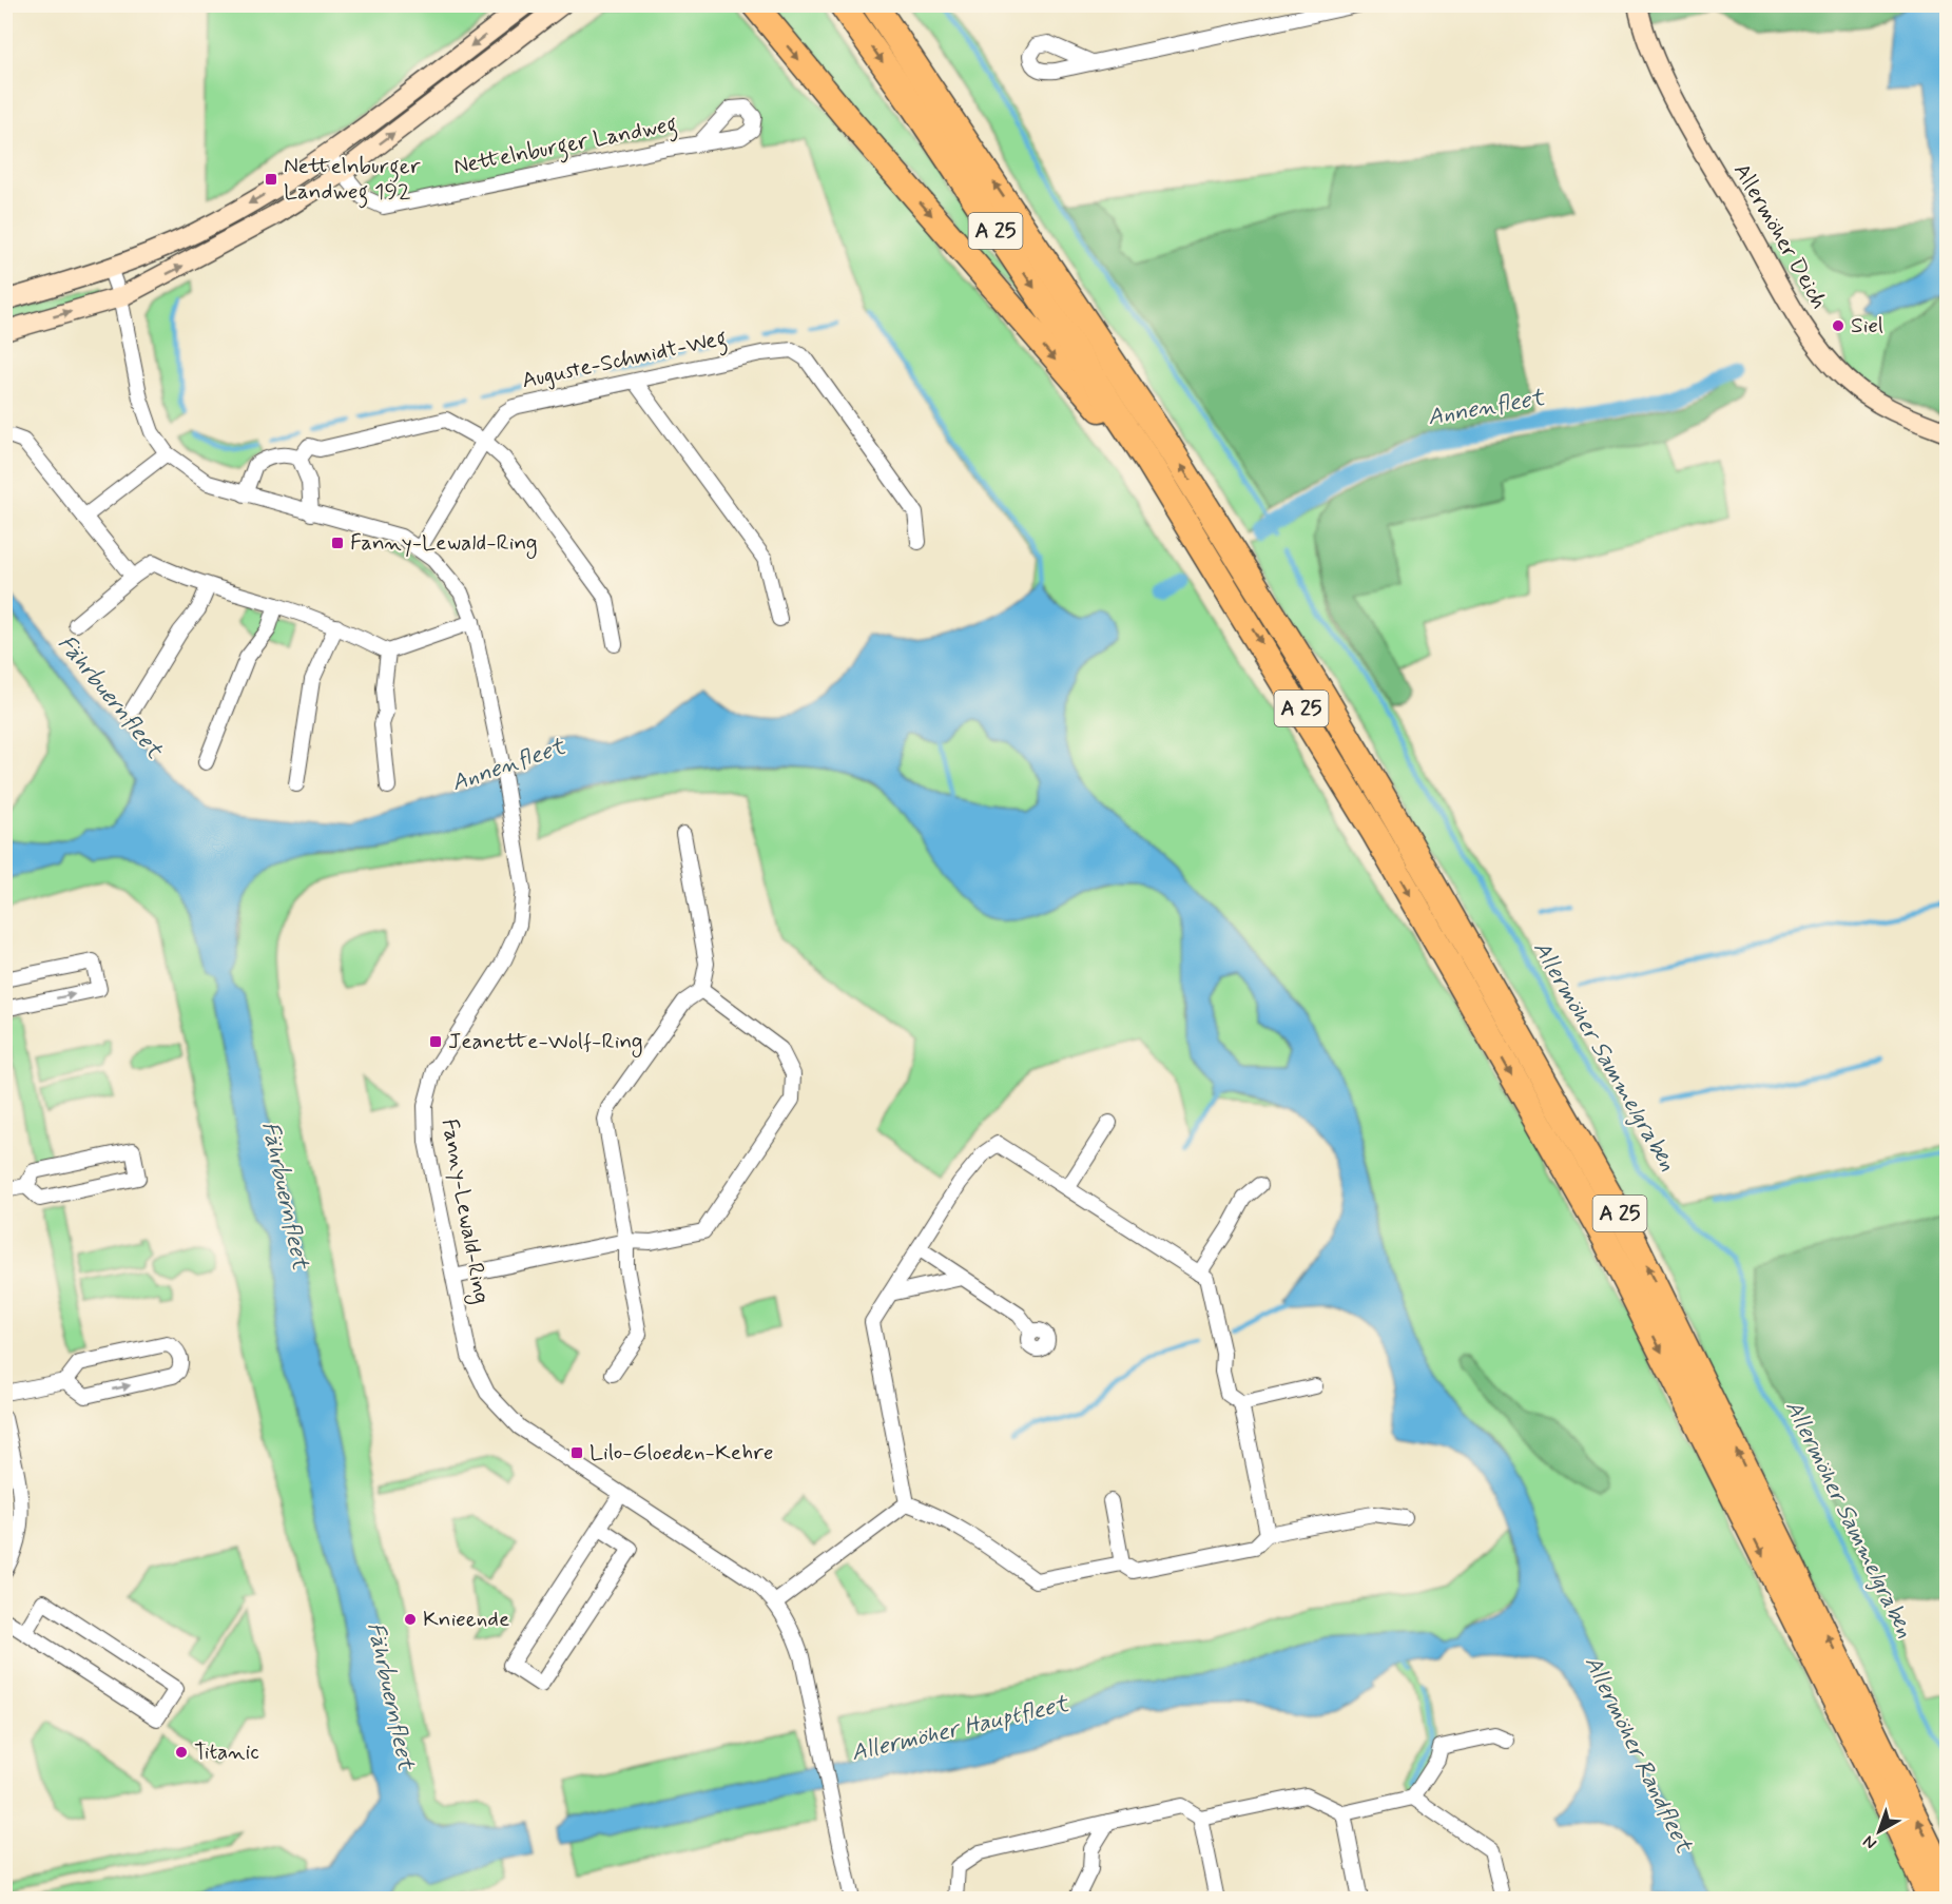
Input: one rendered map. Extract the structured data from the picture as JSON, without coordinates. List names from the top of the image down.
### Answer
{
  "streets": {
    "highway": ["A 25"],
    "main road": ["Allermöher Deich"],
    "street": ["Nettelnburger Landweg", "Auguste-Schmidt-Weg", "Fanny-Lewald-Ring"]
  },
  "crossings": [
    ["Auguste-Schmidt-Weg", "Fanny-Lewald-Ring"]
  ],
  "water": [
    "Annenfleet",
    "Fährbuernfleet",
    "Allermöher Sammelgraben",
    "Allermöher Hauptfleet",
    "Allermöher Randfleet"
  ],
  "places": {
    "transit": [
      "Nettelnburger Landweg 192",
      "Fanny-Lewald-Ring",
      "Jeanette-Wolf-Ring",
      "Lilo-Gloeden-Kehre"
    ],
    "other": ["Siel", "Knieende", "Titanic"]
  },
  "north": "bottom left"
}
